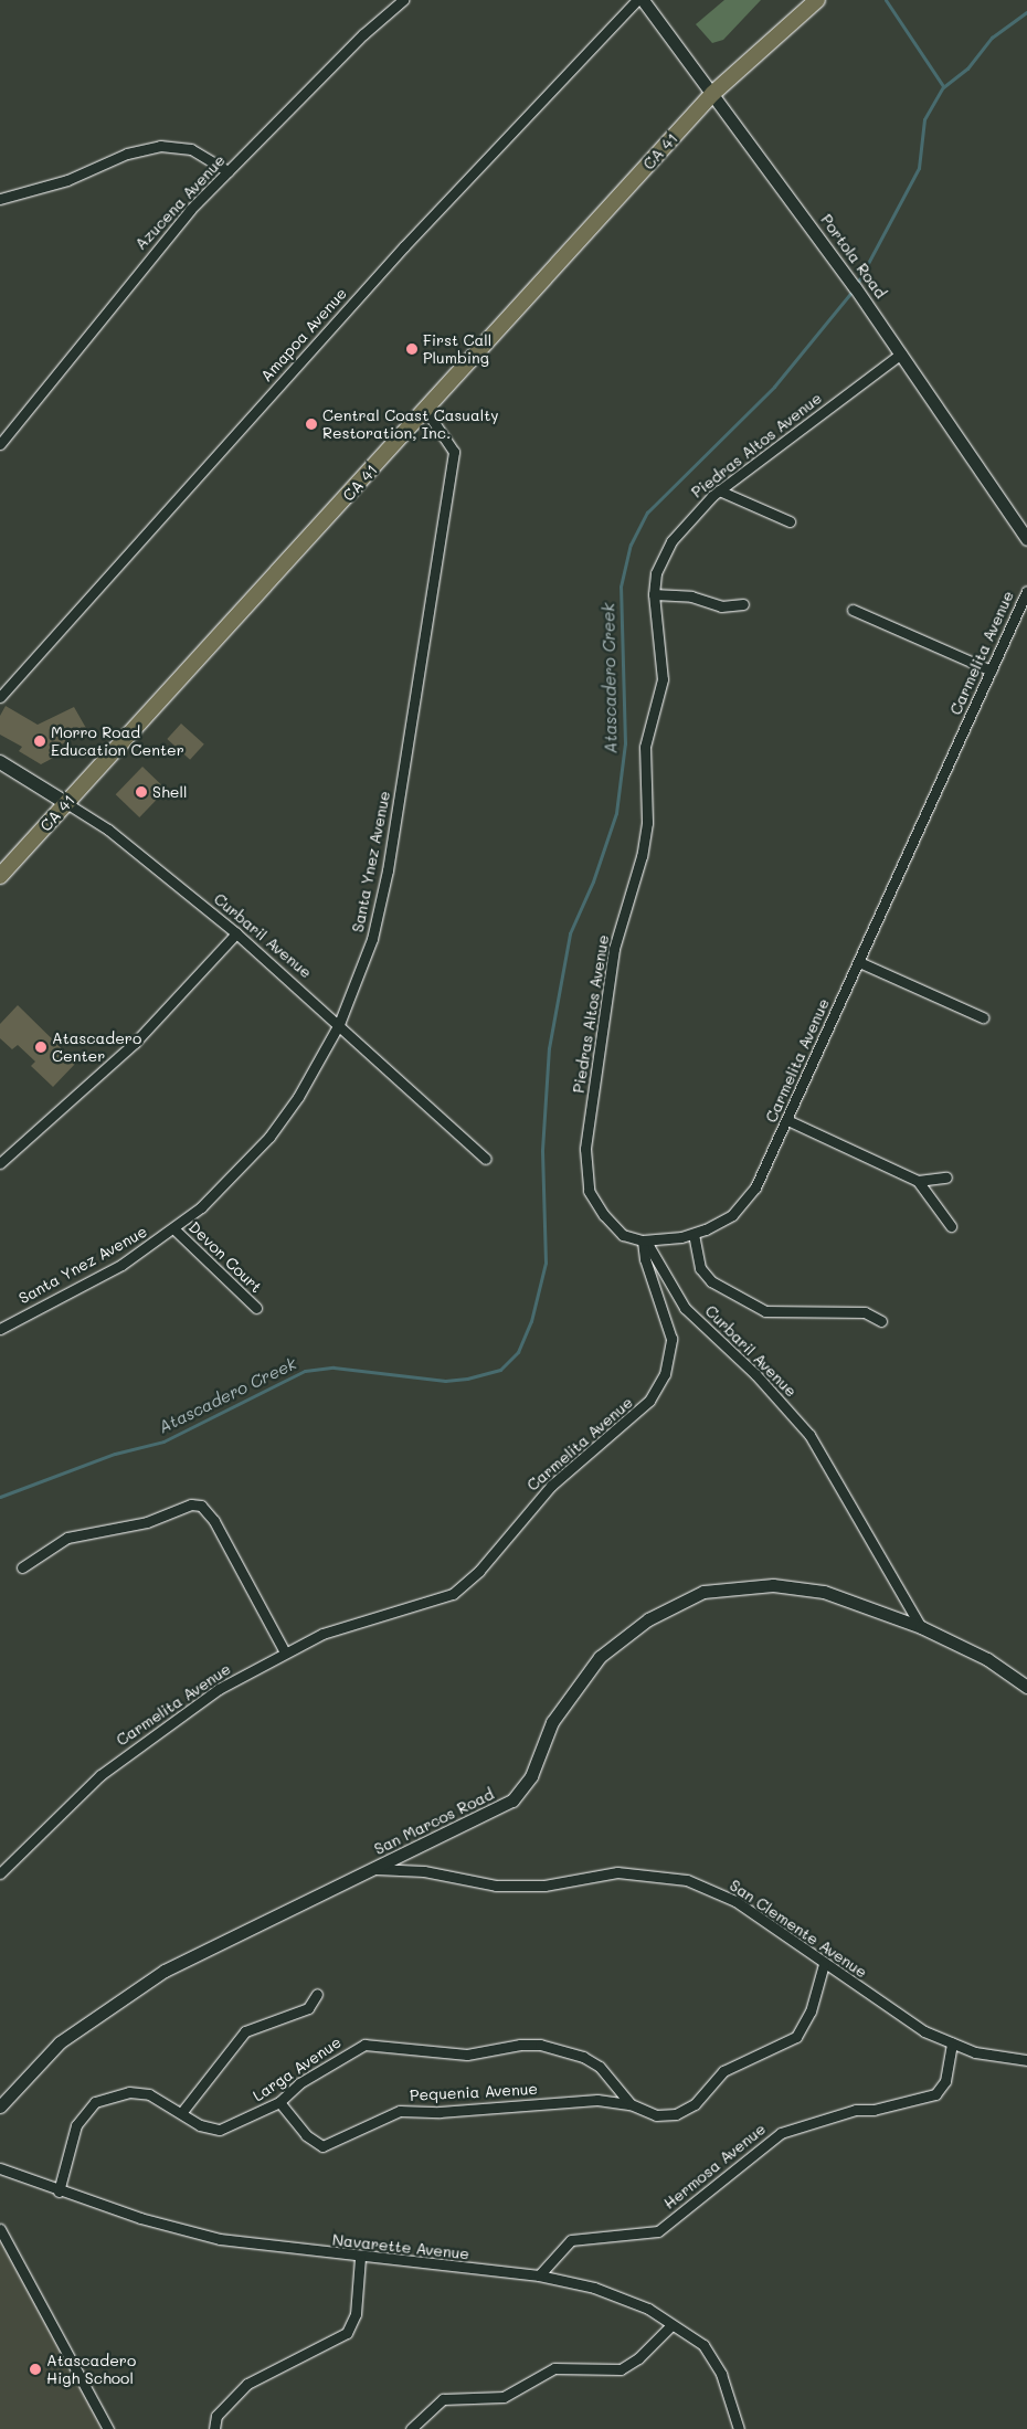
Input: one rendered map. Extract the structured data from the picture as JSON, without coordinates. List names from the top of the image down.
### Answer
{
  "streets": {
    "main road": ["CA 41", "Curbaril Avenue"],
    "street": [
      "Azucena Avenue",
      "Portola Road",
      "Amapoa Avenue",
      "Piedras Altos Avenue",
      "Carmelita Avenue",
      "Santa Ynez Avenue",
      "Devon Court",
      "San Marcos Road",
      "San Clemente Avenue",
      "Larga Avenue",
      "Pequenia Avenue",
      "Hermosa Avenue",
      "Navarette Avenue"
    ]
  },
  "crossings": [
    ["CA 41", "Portola Road"],
    ["CA 41", "Santa Ynez Avenue"],
    ["CA 41", "Curbaril Avenue"],
    ["Portola Road", "Piedras Altos Avenue"],
    ["Piedras Altos Avenue", "Carmelita Avenue"],
    ["Piedras Altos Avenue", "Curbaril Avenue"],
    ["Carmelita Avenue", "Curbaril Avenue"],
    ["Santa Ynez Avenue", "Curbaril Avenue"],
    ["Santa Ynez Avenue", "Devon Court"],
    ["Curbaril Avenue", "San Marcos Road"],
    ["San Marcos Road", "San Clemente Avenue"],
    ["San Clemente Avenue", "Larga Avenue"],
    ["San Clemente Avenue", "Hermosa Avenue"],
    ["Larga Avenue", "Pequenia Avenue"],
    ["Larga Avenue", "Navarette Avenue"],
    ["Hermosa Avenue", "Navarette Avenue"]
  ],
  "water": ["Atascadero Creek"],
  "places": [
    "First Call Plumbing",
    "Central Coast Casualty Restoration, Inc.",
    "Morro Road Education Center",
    "Shell",
    "Atascadero Center",
    "Atascadero High School"
  ]
}
